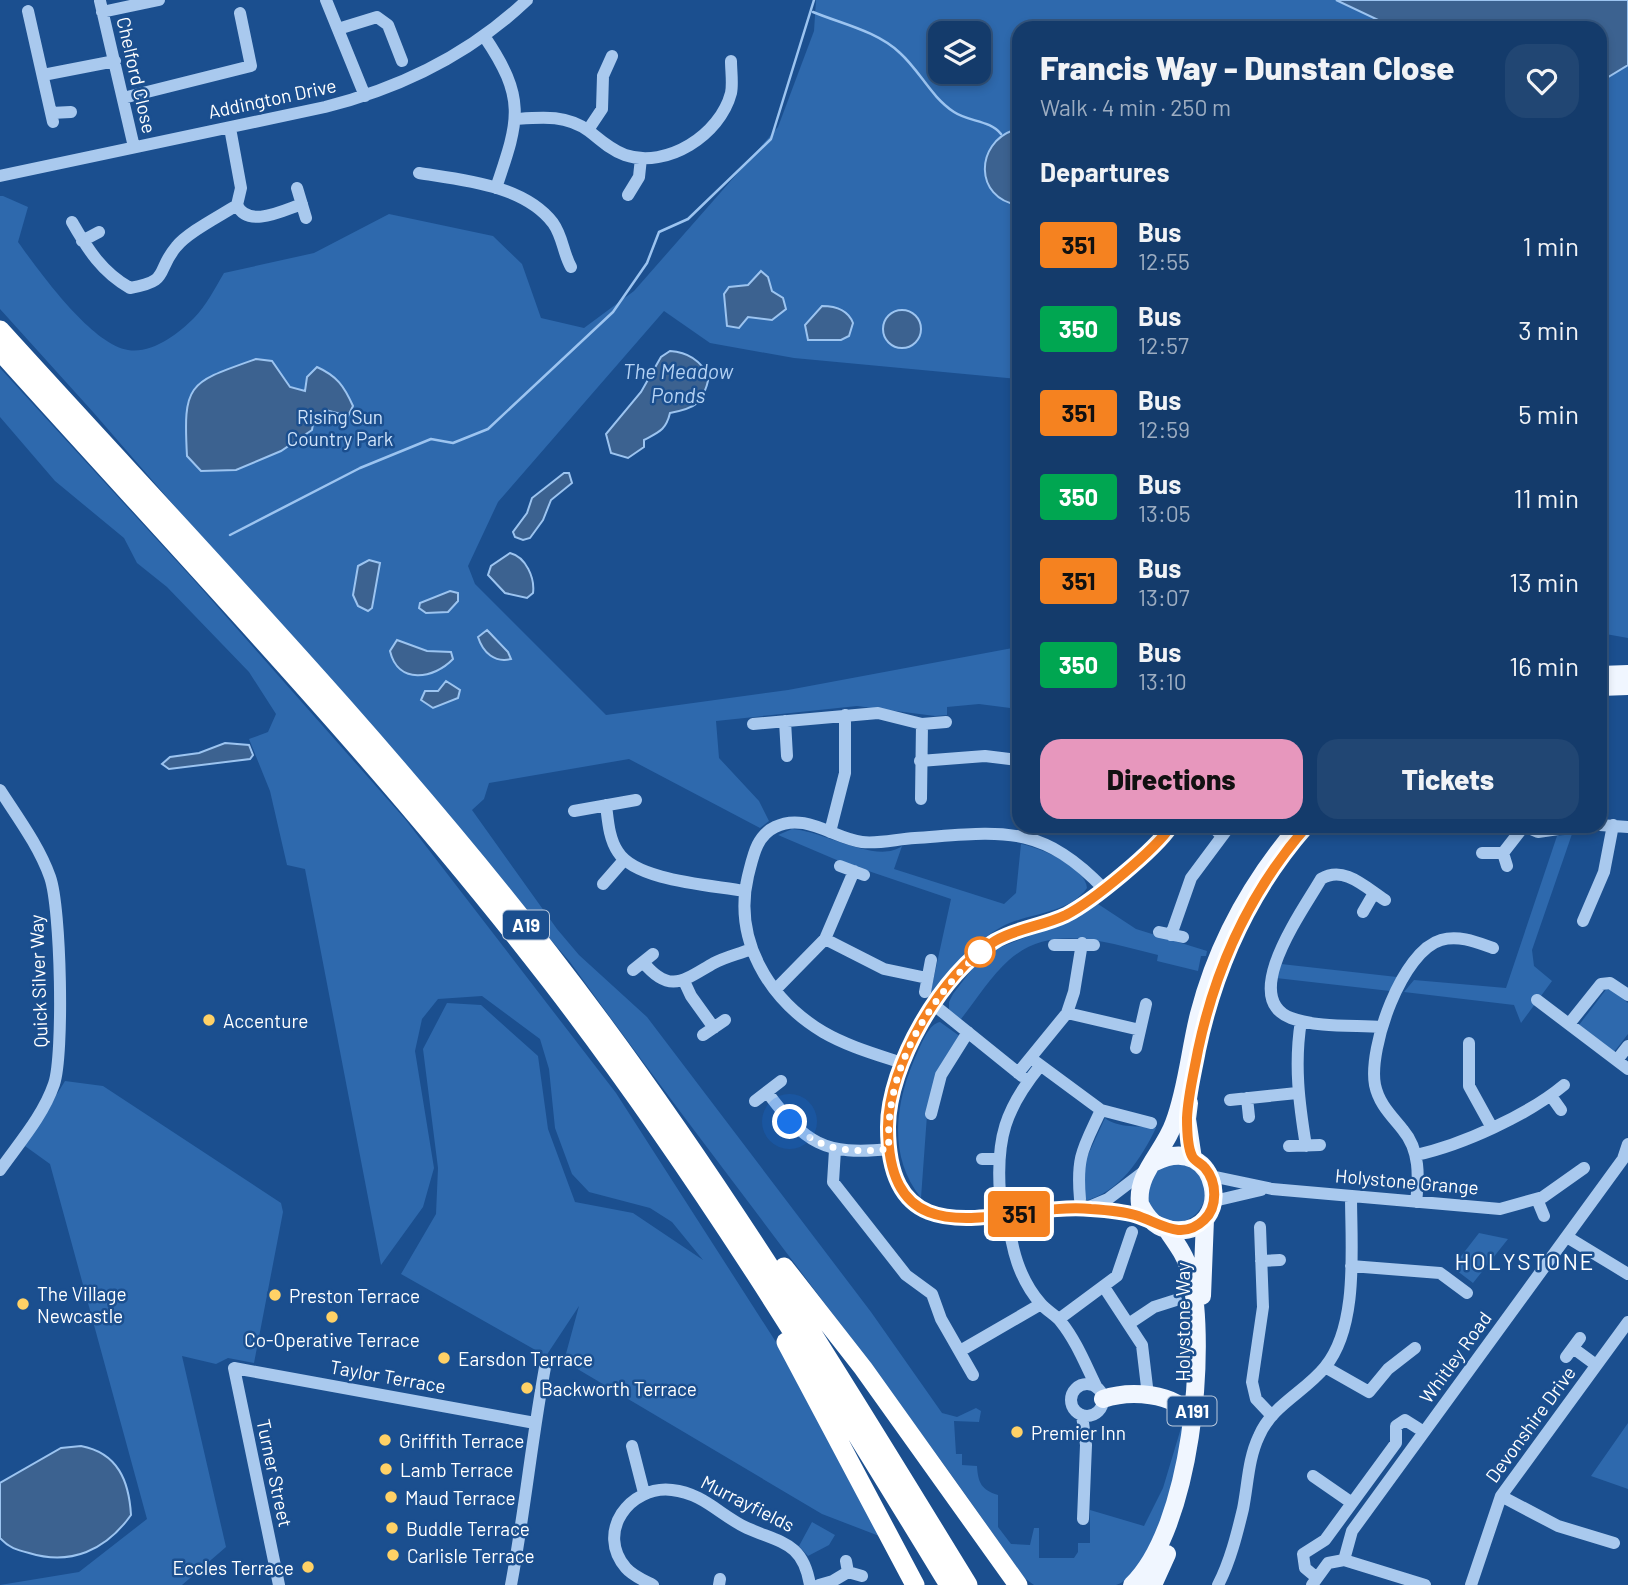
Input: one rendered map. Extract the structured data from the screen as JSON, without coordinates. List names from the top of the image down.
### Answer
{
  "streets": {
    "highway": ["A19"],
    "main road": ["Holystone Way", "A191"],
    "street": [
      "Chelford Close",
      "Addington Drive",
      "Quick Silver Way",
      "Holystone Grange",
      "Whitley Road",
      "Taylor Terrace",
      "Devonshire Drive",
      "Turner Street",
      "Murrayfields"
    ]
  },
  "crossings": [
    ["Chelford Close", "Addington Drive"],
    ["Holystone Grange", "Holystone Way"],
    ["Taylor Terrace", "Turner Street"]
  ],
  "districts": ["HOLYSTONE"],
  "water": ["The Meadow Ponds"],
  "parks": ["Rising Sun Country Park"],
  "places": [
    "Accenture",
    "Preston Terrace",
    "The Village Newcastle",
    "Co-Operative Terrace",
    "Earsdon Terrace",
    "Backworth Terrace",
    "Premier Inn",
    "Griffith Terrace",
    "Lamb Terrace",
    "Maud Terrace",
    "Buddle Terrace",
    "Carlisle Terrace",
    "Eccles Terrace"
  ],
  "lines": ["bus line 351"],
  "page": {
    "on_map": "351",
    "heading": [
      ["Francis Way - Dunstan Close", "Walk · 4 min · 250 m"],
      "Departures"
    ],
    "list": [
      {
        "mark": "351",
        "name": "Bus",
        "note": "12:55",
        "value": "1 min"
      },
      {
        "mark": "350",
        "name": "Bus",
        "note": "12:57",
        "value": "3 min"
      },
      {
        "mark": "351",
        "name": "Bus",
        "note": "12:59",
        "value": "5 min"
      },
      {
        "mark": "350",
        "name": "Bus",
        "note": "13:05",
        "value": "11 min"
      },
      {
        "mark": "351",
        "name": "Bus",
        "note": "13:07",
        "value": "13 min"
      },
      {
        "mark": "350",
        "name": "Bus",
        "note": "13:10",
        "value": "16 min"
      }
    ],
    "buttons": ["Directions", "Tickets"]
  }
}
